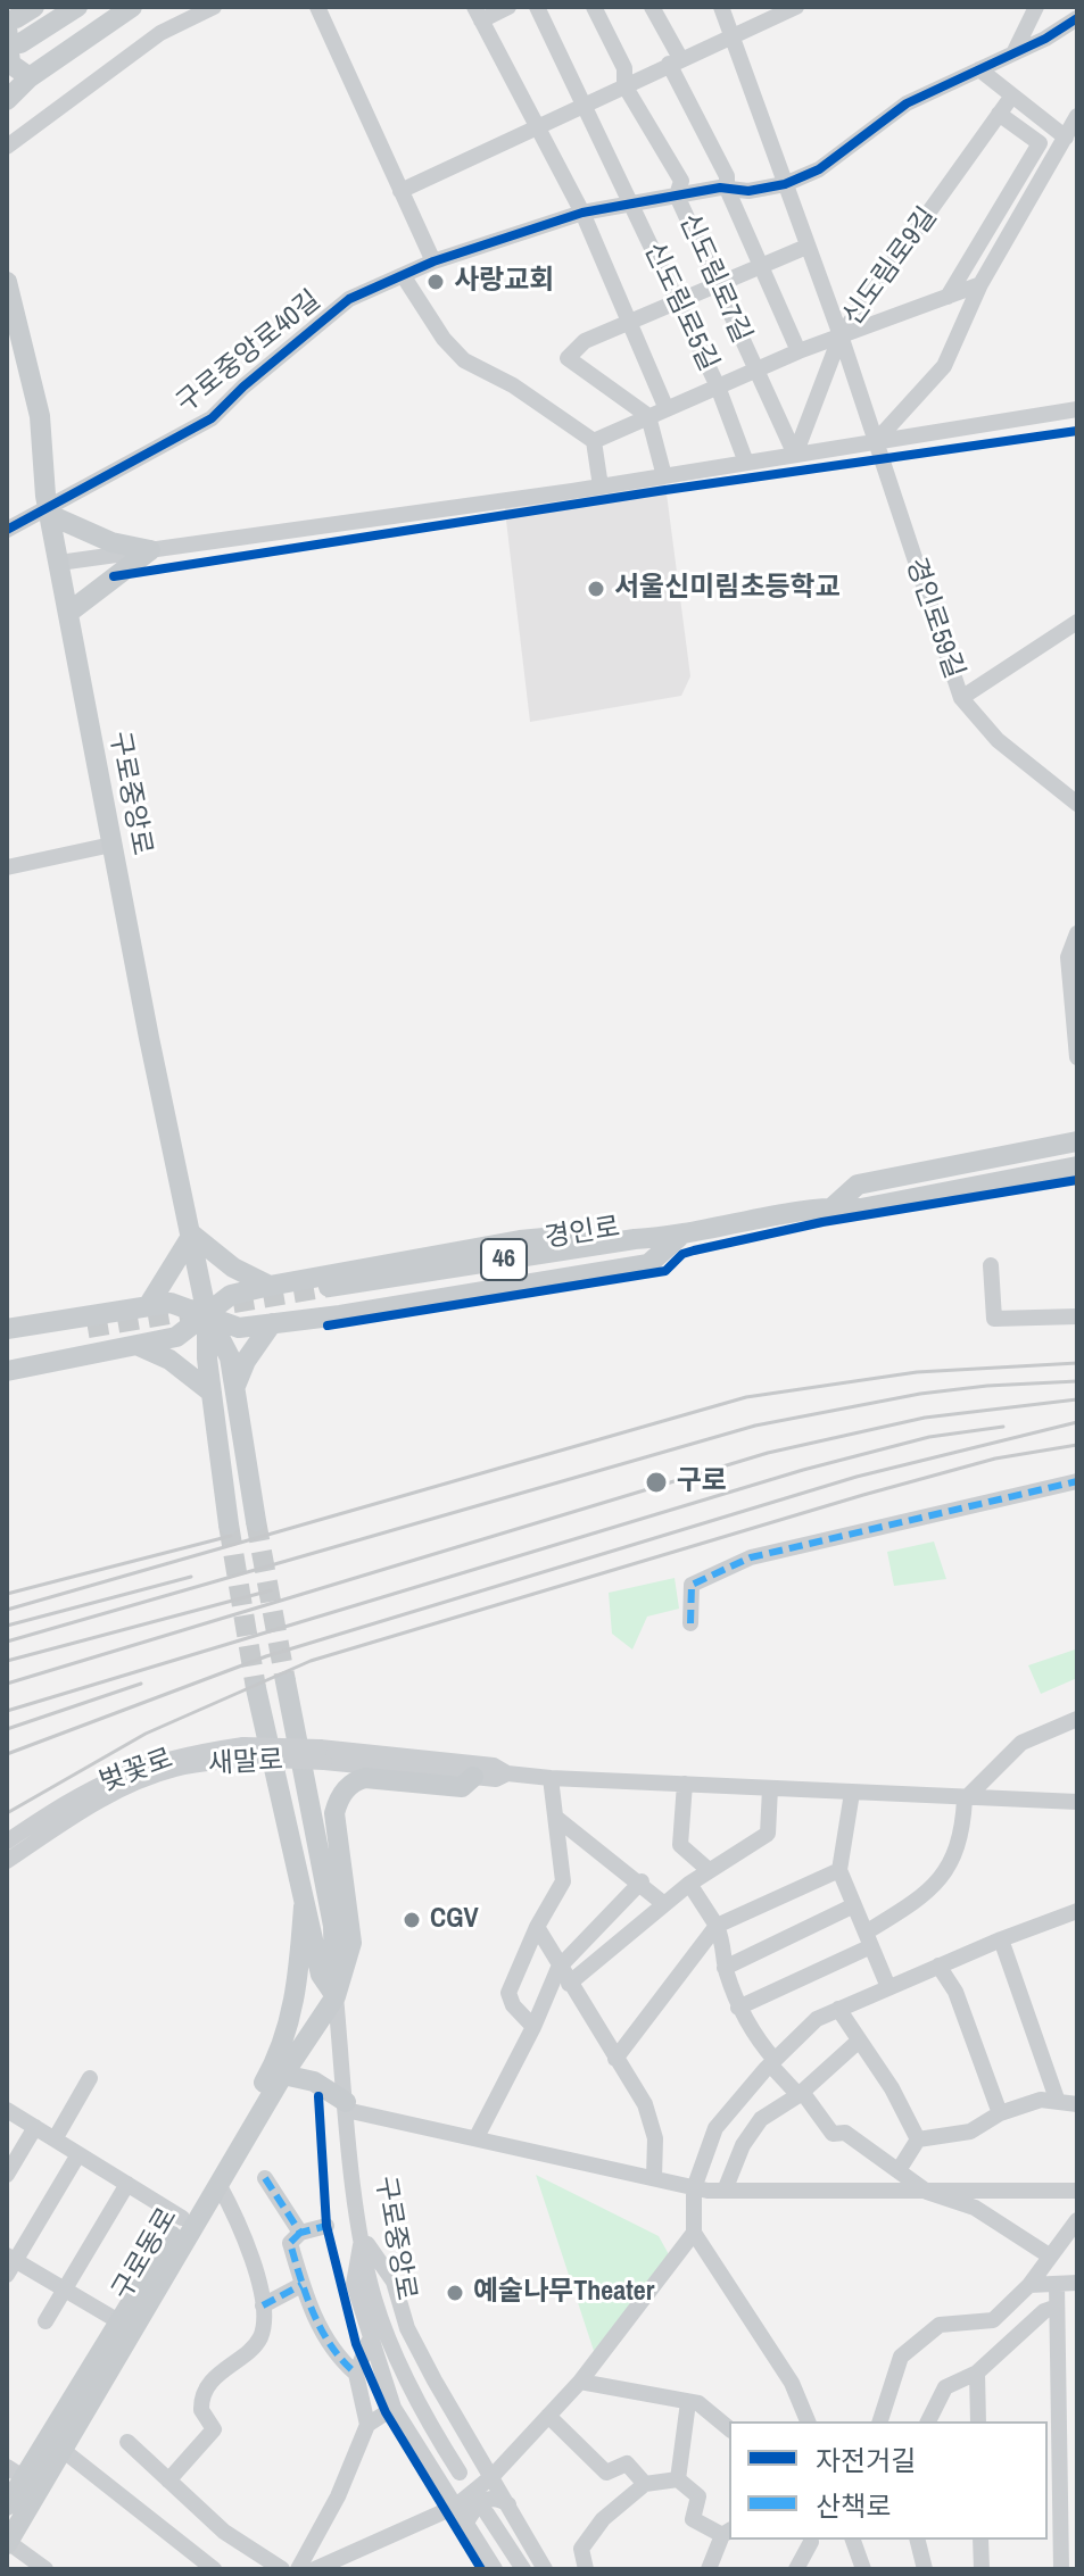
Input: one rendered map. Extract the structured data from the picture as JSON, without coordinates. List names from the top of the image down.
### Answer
{
  "streets": {
    "main road": [
      "구로중앙로",
      "경인로",
      "46",
      "구로동로"
    ],
    "street": [
      "신도림로9길",
      "신도림로7길",
      "신도림로5길",
      "구로중앙로40길",
      "경인로59길",
      "새말로",
      "벚꽃로"
    ]
  },
  "crossings": [
    ["신도림로9길", "신도림로7길"],
    ["신도림로9길", "경인로59길"],
    ["신도림로7길", "구로중앙로40길"],
    ["신도림로5길", "구로중앙로40길"],
    ["구로중앙로40길", "경인로59길"],
    ["구로중앙로40길", "구로중앙로"],
    ["구로중앙로", "구로동로"],
    ["경인로", "46"],
    ["새말로", "벚꽃로"],
    ["새말로", "구로동로"]
  ],
  "places": [
    "사랑교회",
    "서울신미림초등학교",
    "구로",
    "CGV",
    "예술나무Theater"
  ],
  "legend": ["자전거길", "산책로"]
}
